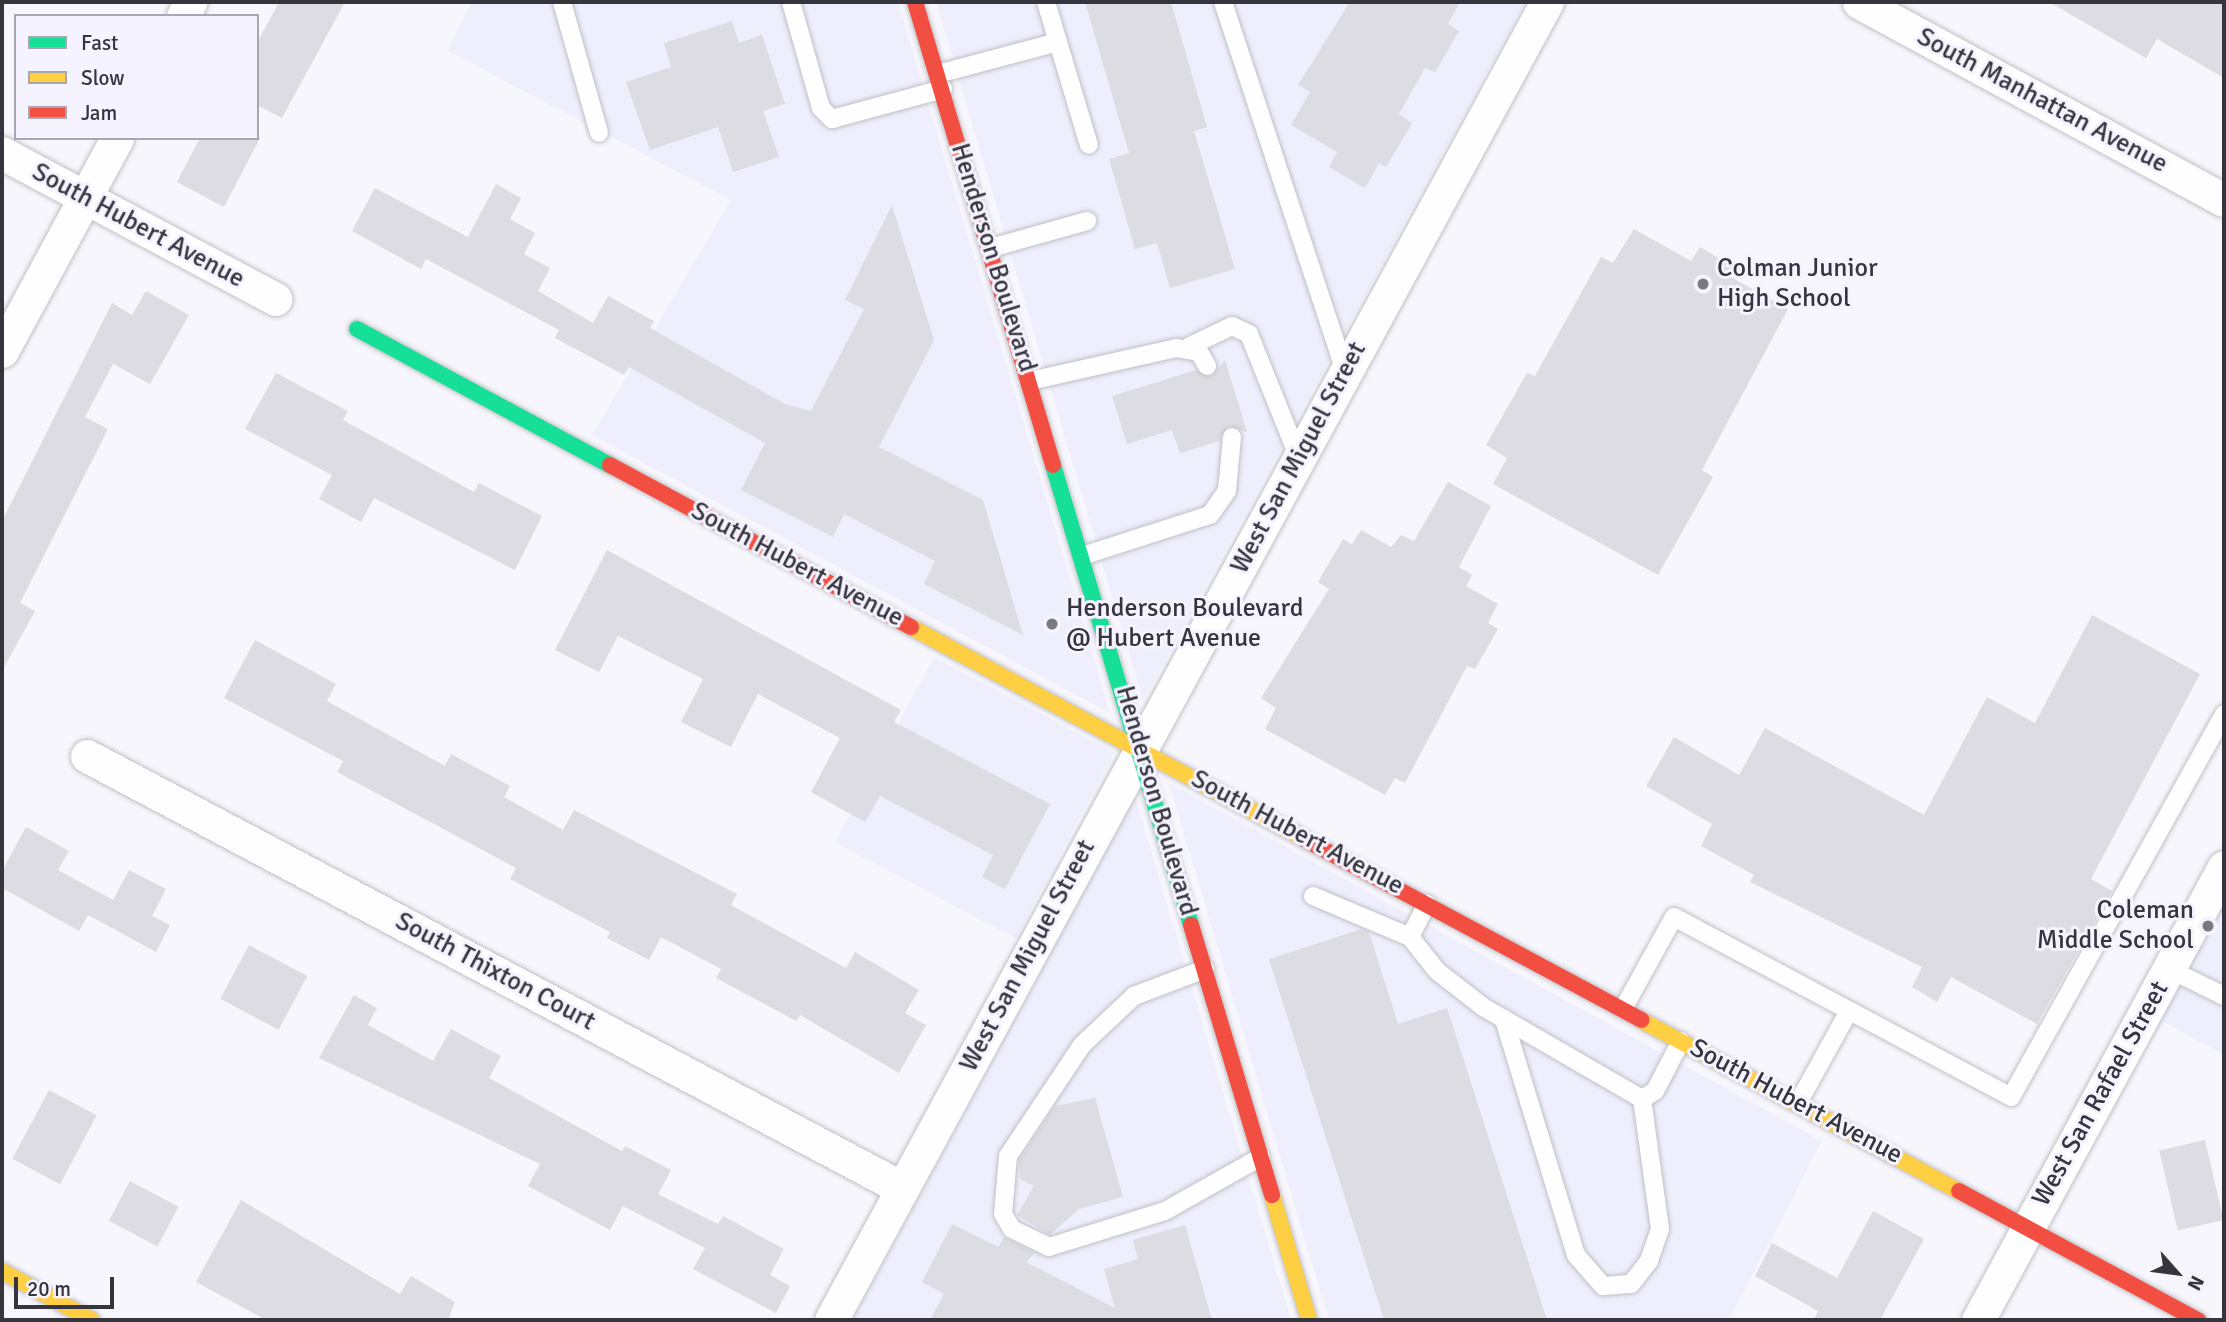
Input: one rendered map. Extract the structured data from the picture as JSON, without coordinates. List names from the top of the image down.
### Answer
{
  "streets": {
    "street": [
      "South Manhattan Avenue",
      "South Hubert Avenue",
      "Henderson Boulevard",
      "West San Miguel Street",
      "South Thixton Court",
      "West San Rafael Street"
    ]
  },
  "crossings": [
    ["South Hubert Avenue", "Henderson Boulevard"],
    ["South Hubert Avenue", "West San Miguel Street"],
    ["South Hubert Avenue", "West San Rafael Street"],
    ["Henderson Boulevard", "West San Miguel Street"],
    ["West San Miguel Street", "South Thixton Court"]
  ],
  "places": ["Colman Junior High School", "Henderson Boulevard @ Hubert Avenue", "Coleman Middle School"],
  "legend": ["Fast", "Slow", "Jam"],
  "scale_bar": "20 m",
  "north": "bottom right"
}
